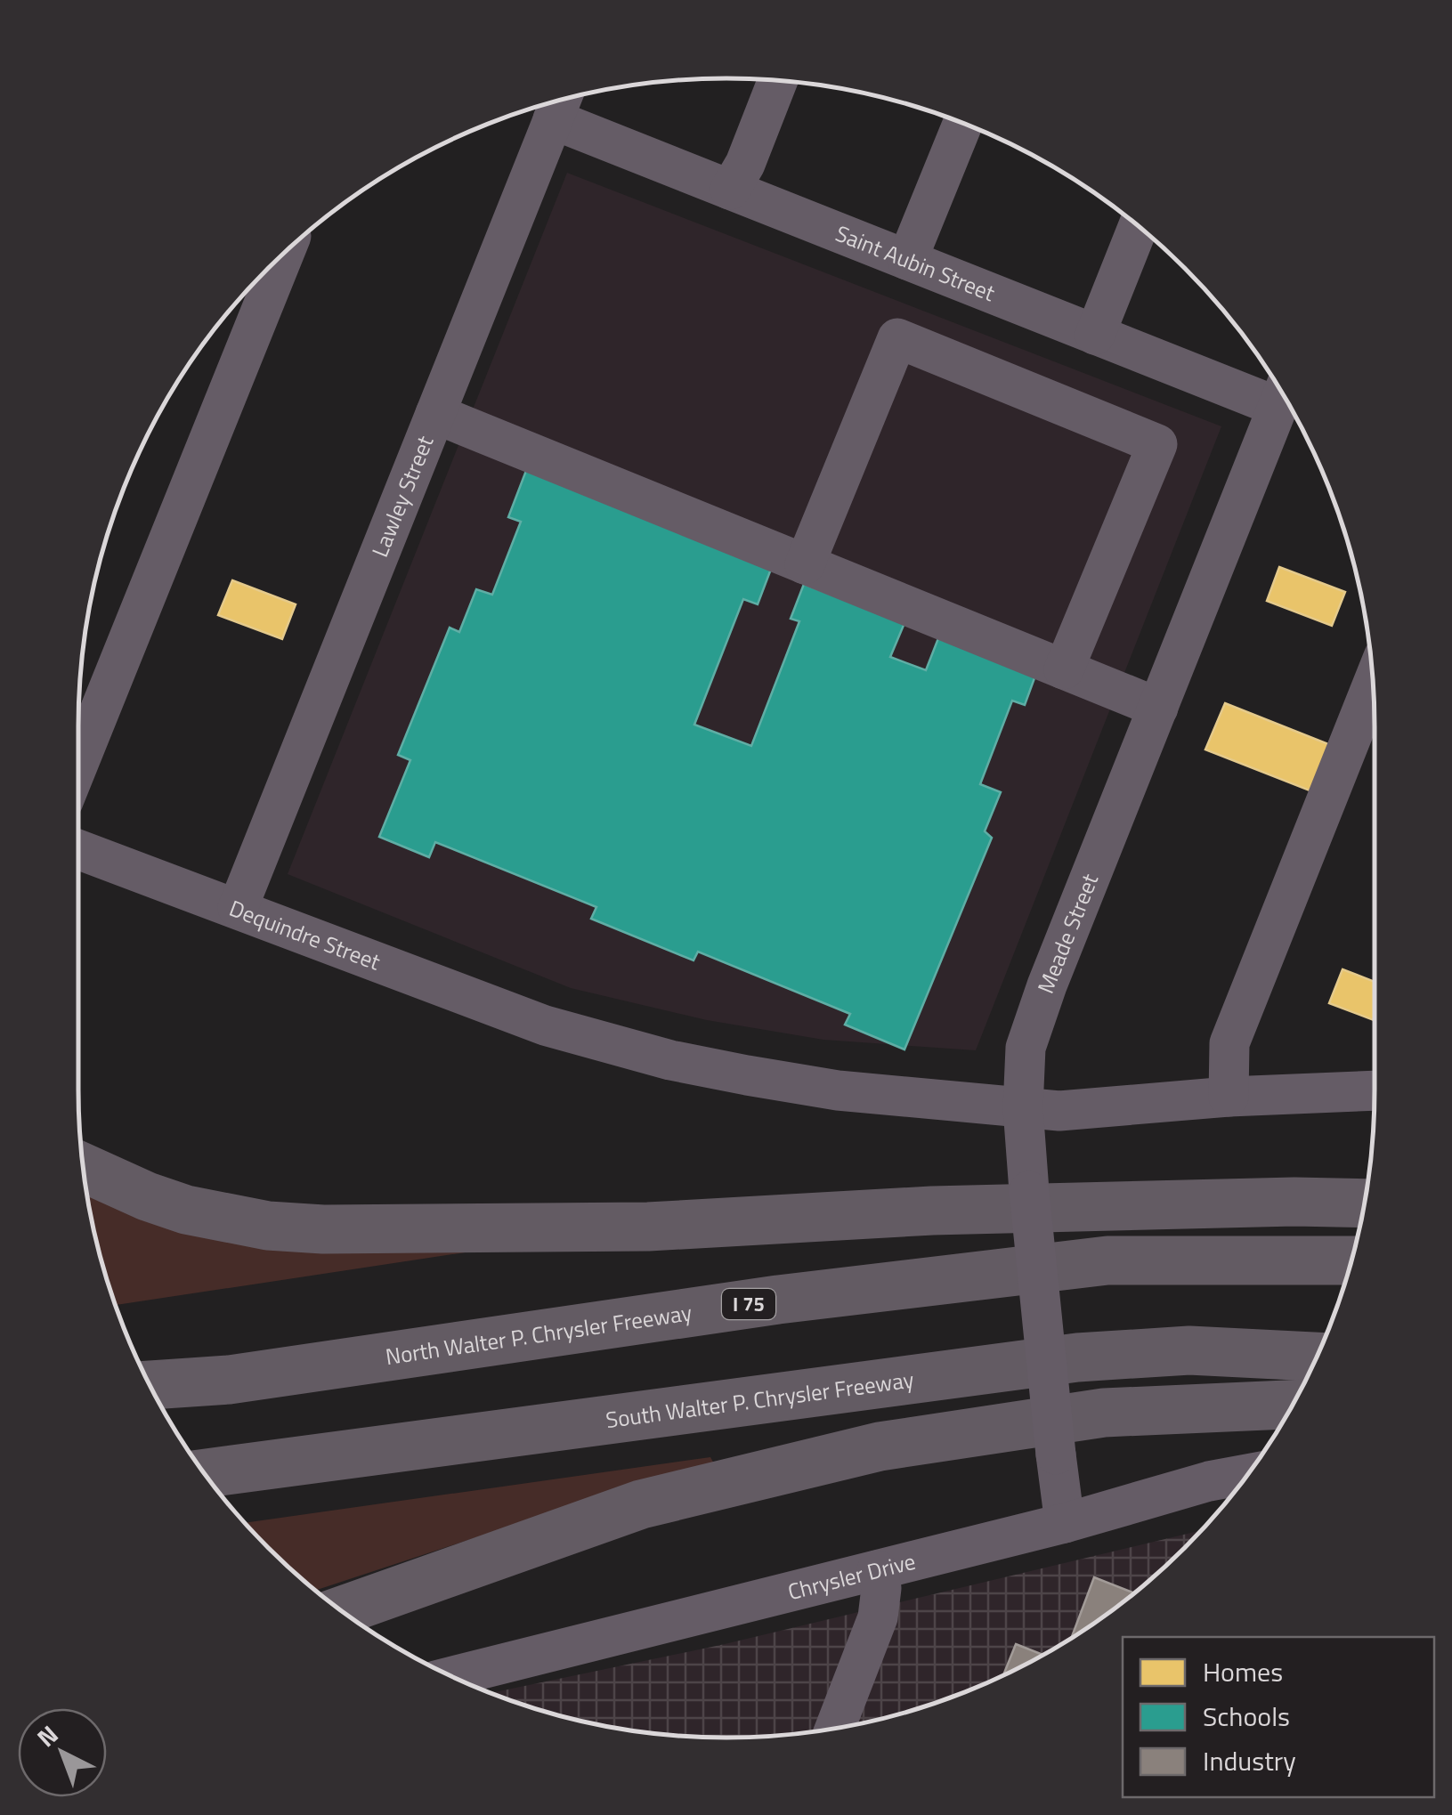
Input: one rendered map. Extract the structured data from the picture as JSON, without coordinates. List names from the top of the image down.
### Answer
{
  "streets": {
    "highway": ["I 75", "North Walter P. Chrysler Freeway", "South Walter P. Chrysler Freeway"],
    "street": [
      "Saint Aubin Street",
      "Lawley Street",
      "Dequindre Street",
      "Meade Street",
      "Chrysler Drive"
    ]
  },
  "crossings": [
    ["Saint Aubin Street", "Lawley Street"],
    ["Lawley Street", "Dequindre Street"],
    ["Dequindre Street", "Meade Street"],
    ["Meade Street", "Chrysler Drive"]
  ],
  "legend": ["Homes", "Schools", "Industry"],
  "north": "top left"
}
